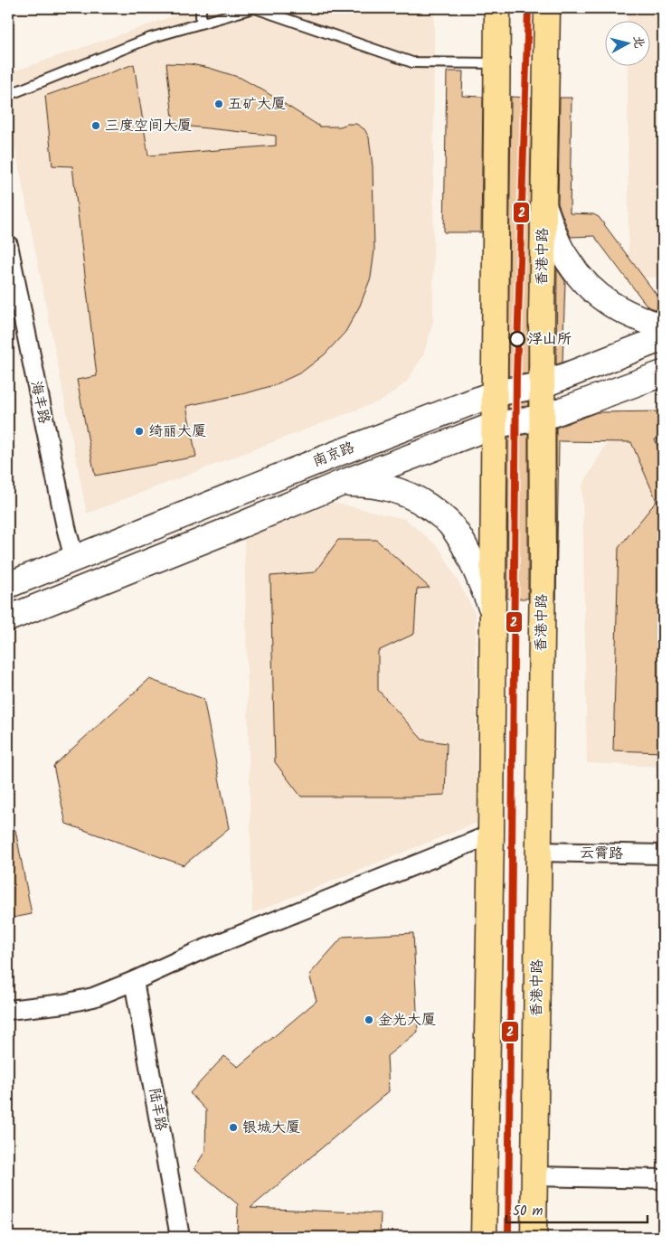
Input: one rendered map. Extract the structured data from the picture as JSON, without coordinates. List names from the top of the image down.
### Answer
{
  "streets": {
    "main road": ["香港中路", "南京路"],
    "street": ["海丰路", "云霄路", "陆丰路"]
  },
  "crossings": [
    ["香港中路", "南京路"],
    ["香港中路", "云霄路"],
    ["海丰路", "南京路"]
  ],
  "places": [
    "五矿大厦",
    "三度空间大厦",
    "浮山所",
    "绮丽大厦",
    "金光大厦",
    "银城大厦"
  ],
  "lines": ["transit line 2"],
  "scale_bar": "50 m",
  "north": "right"
}
